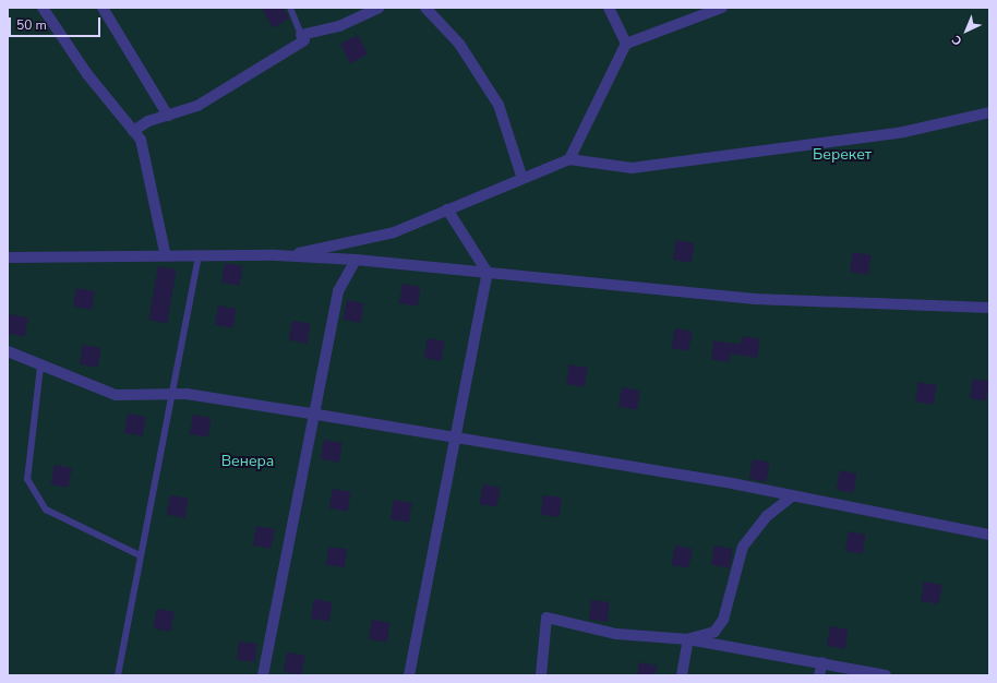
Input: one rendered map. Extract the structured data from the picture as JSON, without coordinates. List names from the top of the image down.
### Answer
{
  "parks": ["Берекет", "Венера"],
  "scale_bar": "50 m",
  "north": "bottom left"
}
